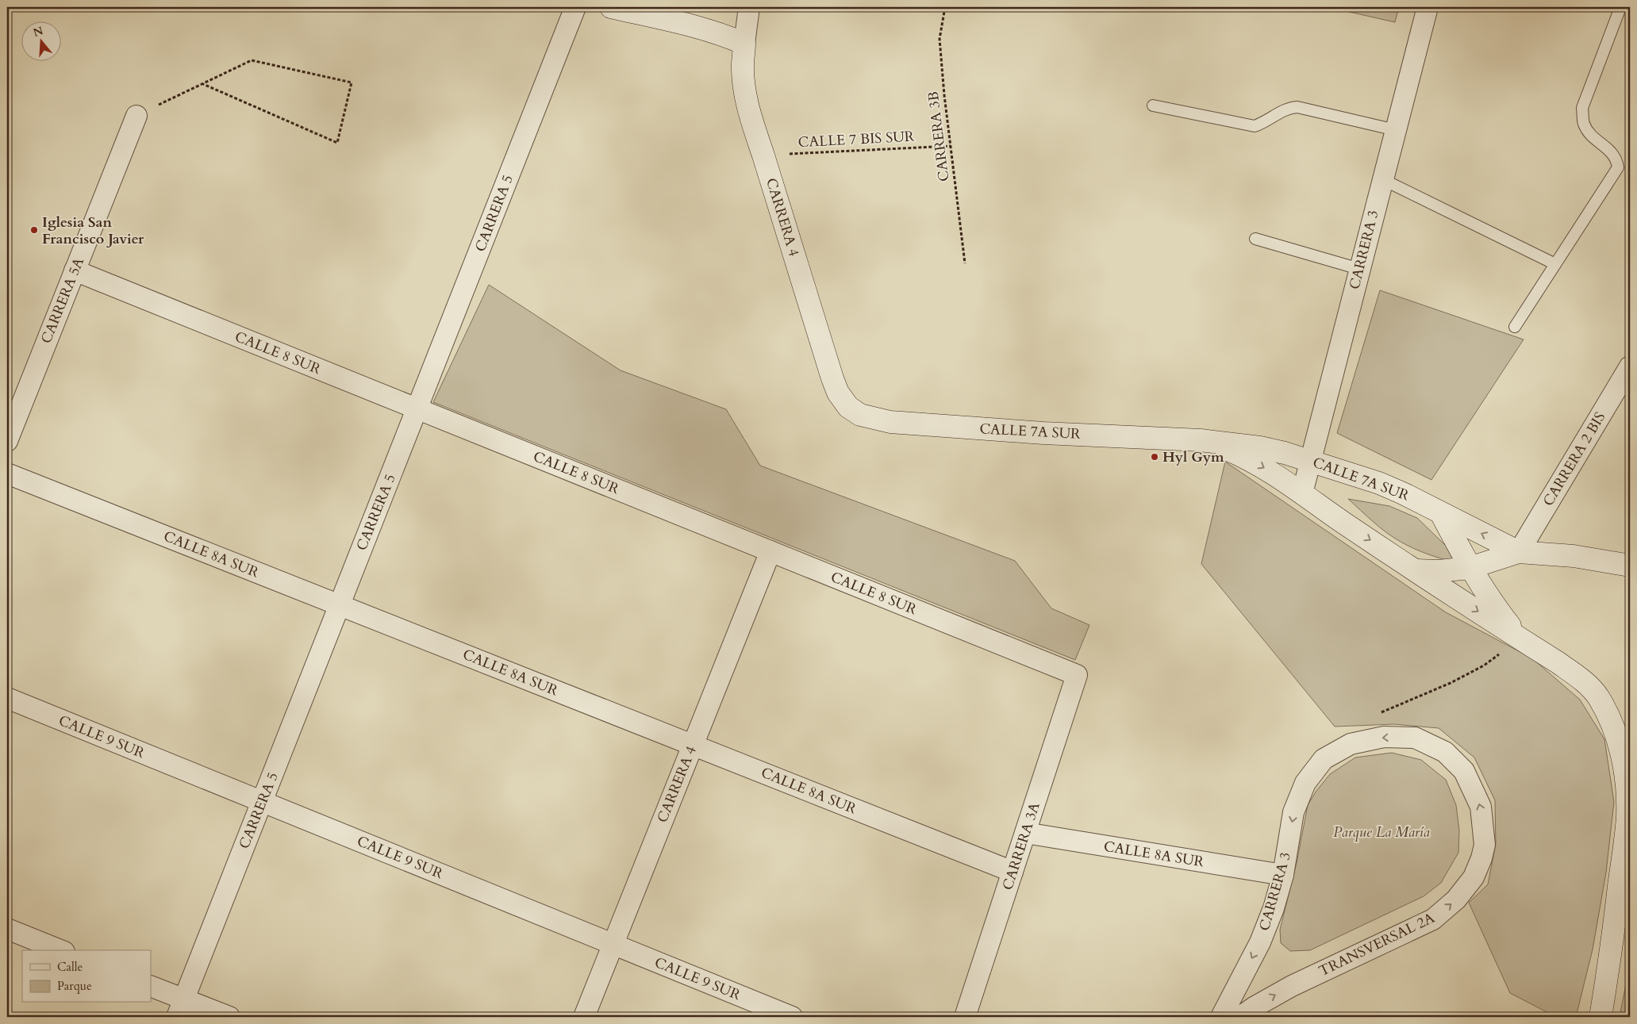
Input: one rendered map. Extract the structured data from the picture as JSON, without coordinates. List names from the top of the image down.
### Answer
{
  "streets": {
    "street": [
      "CARRERA 5",
      "CARRERA 4",
      "CARRERA 3",
      "CARRERA 5A",
      "CALLE 8 SUR",
      "CALLE 7A SUR",
      "CARRERA 2 BIS",
      "CALLE 8A SUR",
      "CALLE 9 SUR",
      "CARRERA 3A",
      "TRANSVERSAL 2A"
    ],
    "path": ["CARRERA 3B", "CALLE 7 BIS SUR"]
  },
  "crossings": [
    ["CARRERA 3B", "CALLE 7 BIS SUR"],
    ["CALLE 7 BIS SUR", "CARRERA 4"],
    ["CARRERA 5", "CALLE 8 SUR"],
    ["CARRERA 5", "CALLE 8A SUR"],
    ["CARRERA 5", "CALLE 9 SUR"],
    ["CARRERA 4", "CALLE 8 SUR"],
    ["CARRERA 4", "CALLE 7A SUR"],
    ["CARRERA 4", "CALLE 8A SUR"],
    ["CARRERA 4", "CALLE 9 SUR"],
    ["CARRERA 3", "CALLE 7A SUR"],
    ["CARRERA 3", "CALLE 8A SUR"],
    ["CARRERA 3", "TRANSVERSAL 2A"],
    ["CARRERA 5A", "CALLE 8 SUR"],
    ["CALLE 8 SUR", "CARRERA 3A"],
    ["CALLE 8A SUR", "CARRERA 3A"]
  ],
  "parks": ["Parque La María"],
  "places": ["Iglesia San Francisco Javier", "Hyl Gym"],
  "legend": ["Calle", "Parque"],
  "north": "top"
}
